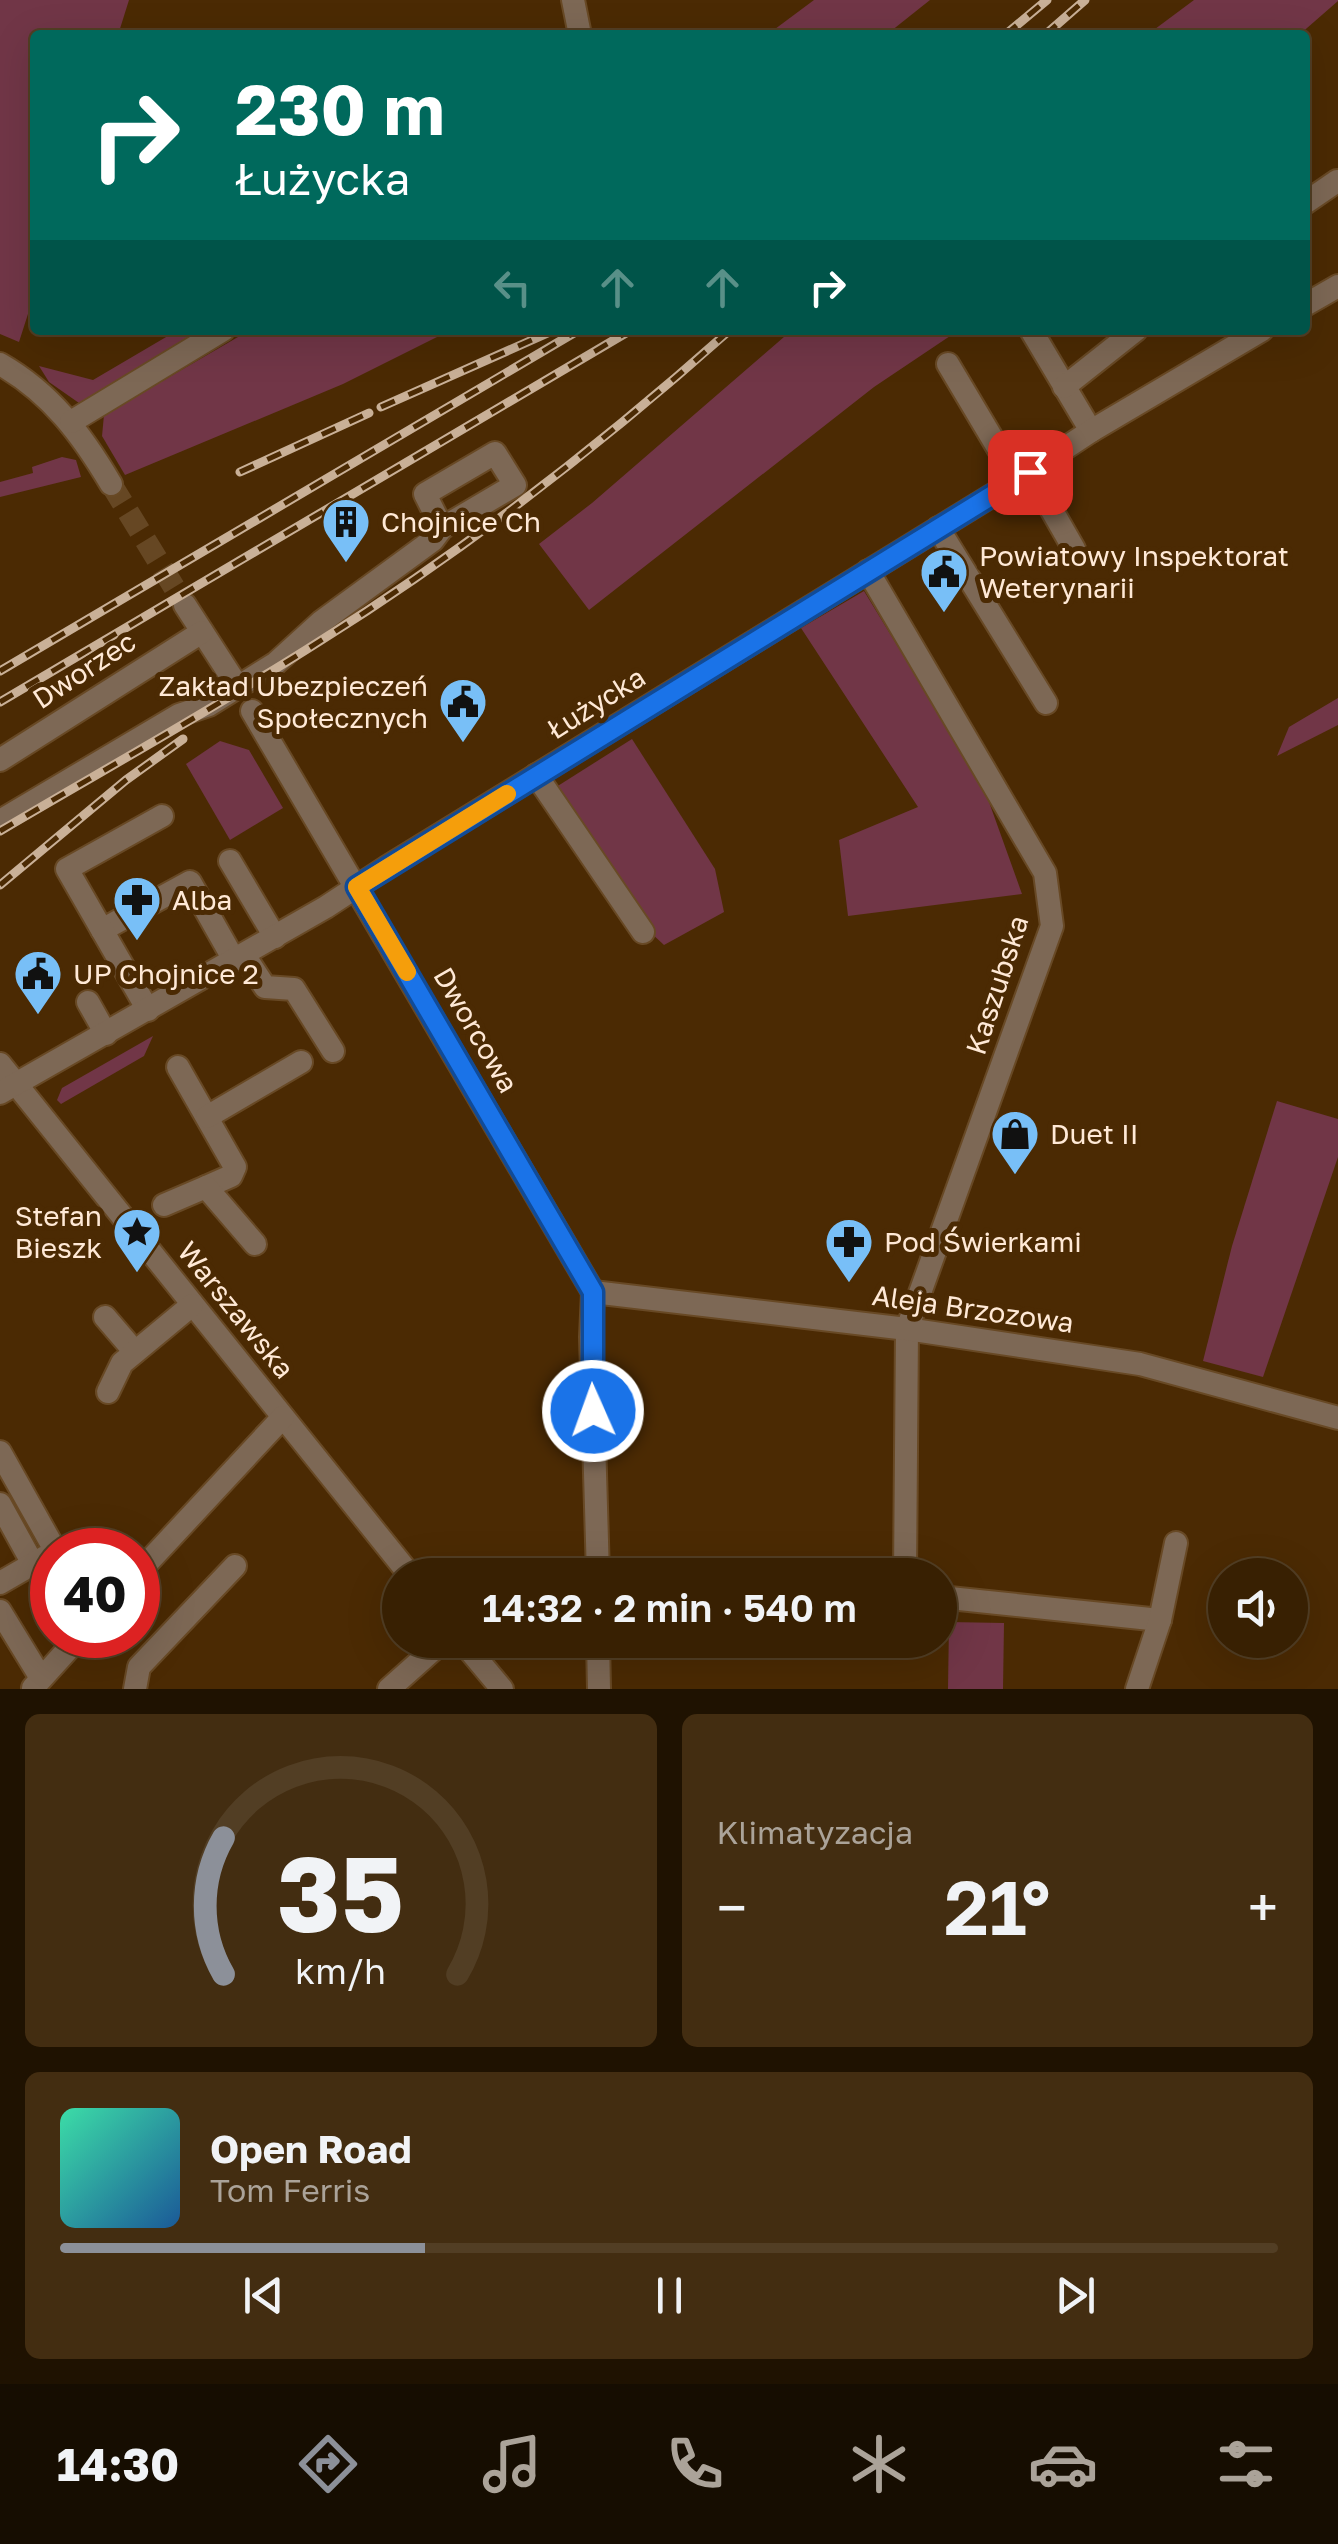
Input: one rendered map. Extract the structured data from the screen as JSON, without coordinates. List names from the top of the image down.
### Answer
{
  "streets": {
    "street": [
      "Dworzec",
      "Łużycka",
      "Kaszubska",
      "Dworcowa",
      "Aleja Brzozowa",
      "Warszawska"
    ]
  },
  "crossings": [
    ["Łużycka", "Kaszubska"],
    ["Łużycka", "Dworcowa"],
    ["Łużycka", "Warszawska"],
    ["Kaszubska", "Aleja Brzozowa"],
    ["Dworcowa", "Aleja Brzozowa"]
  ],
  "places": {
    "building": ["Chojnice Ch"],
    "public building": ["Powiatowy Inspektorat Weterynarii", "Zakład Ubezpieczeń Społecznych", "UP Chojnice 2"],
    "pharmacy": ["Alba", "Pod Świerkami"],
    "shop": ["Duet II"],
    "place": ["Stefan Bieszk"]
  },
  "page": {
    "turn": ["230 m", "Łużycka"],
    "limit": "40",
    "trip": "14:32 · 2 min · 540 m",
    "tile": "Klimatyzacja",
    "heat": ["−", "21°", "+"],
    "song": ["Open Road", "Tom Ferris"],
    "tabs": "14:30",
    "gauge": ["35", "km/h"]
  }
}
